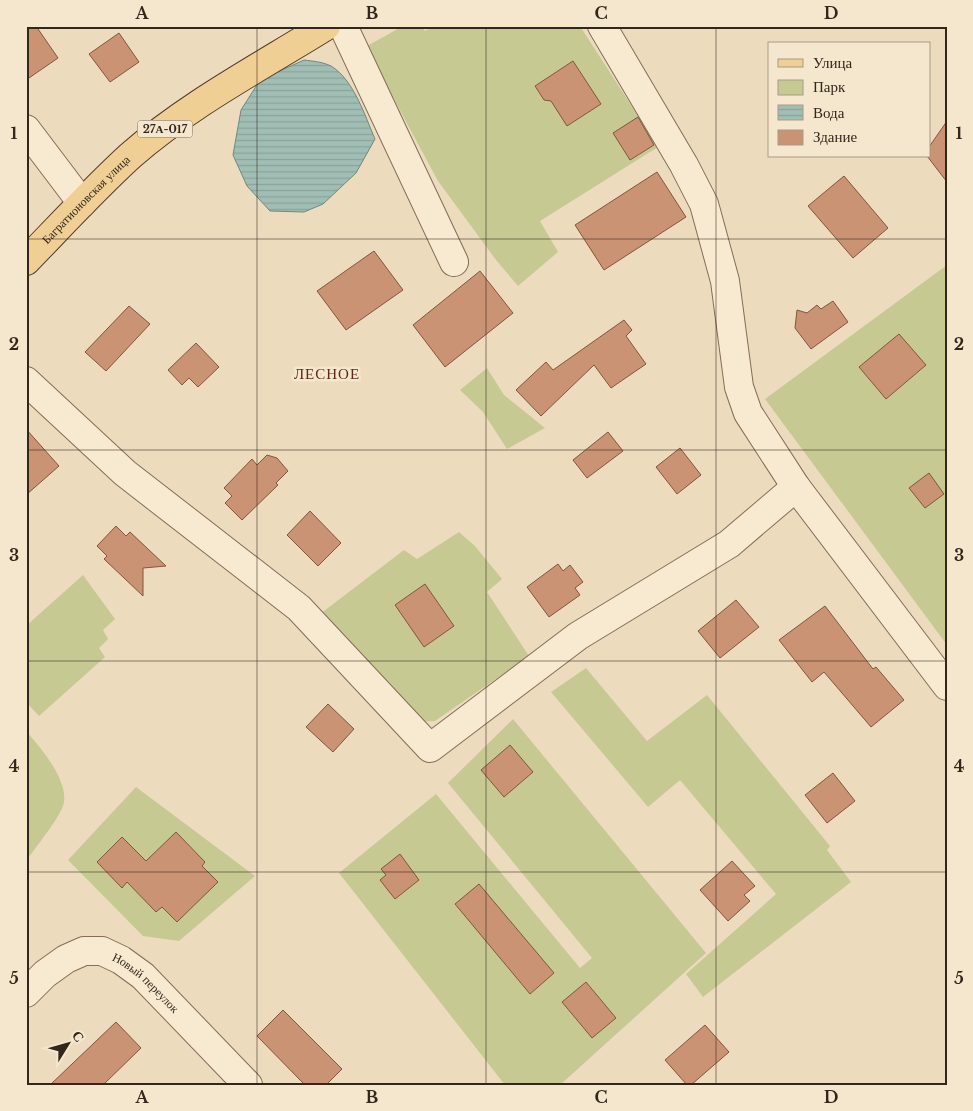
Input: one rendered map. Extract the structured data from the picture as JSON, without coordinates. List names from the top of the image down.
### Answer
{
  "streets": {
    "main road": ["27А-017", "Багратионовская улица"],
    "street": ["Новый переулок"]
  },
  "districts": ["ЛЕСНОЕ"],
  "legend": [
    "Улица",
    "Парк",
    "Вода",
    "Здание"
  ],
  "north": "top right",
  "grid": {
    "columns": [
      "A",
      "B",
      "C",
      "D"
    ],
    "rows": [
      "1",
      "2",
      "3",
      "4",
      "5"
    ]
  }
}
